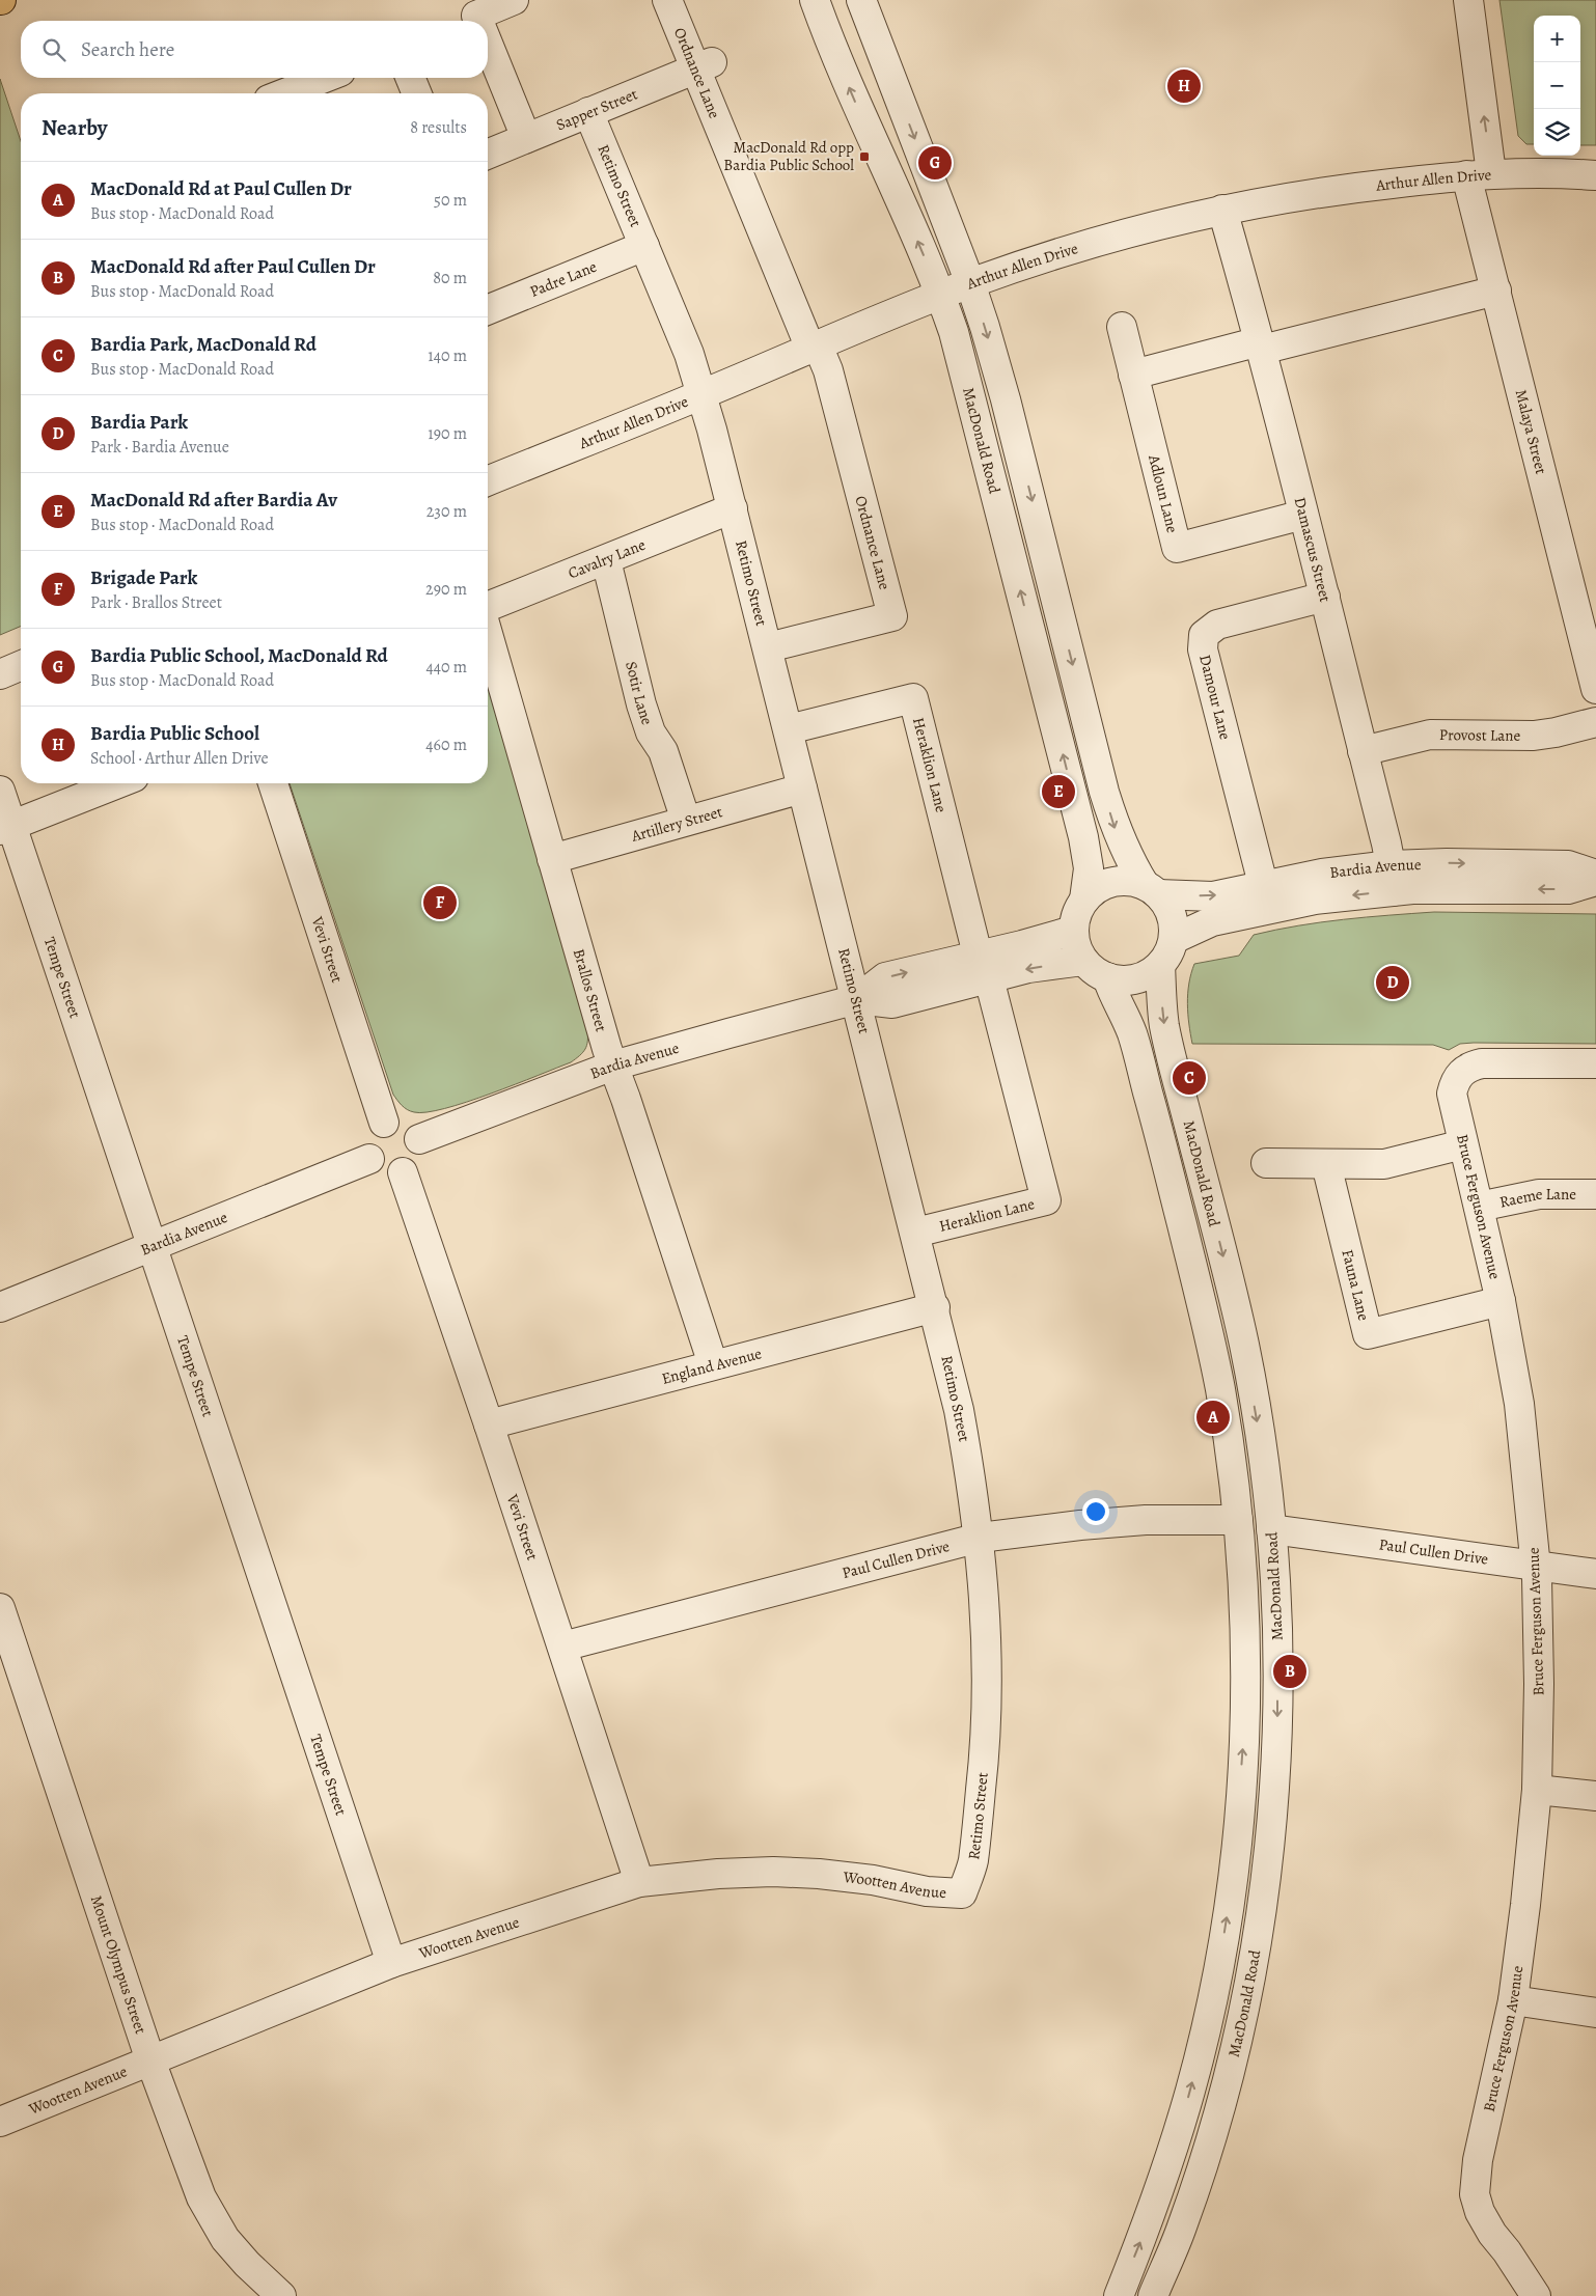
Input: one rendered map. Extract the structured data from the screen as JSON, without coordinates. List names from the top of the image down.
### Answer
{
  "streets": {
    "street": [
      "Ordnance Lane",
      "Sapper Street",
      "Arthur Allen Drive",
      "Retimo Street",
      "Padre Lane",
      "Malaya Street",
      "MacDonald Road",
      "Adloun Lane",
      "Damascus Street",
      "Cavalry Lane",
      "Sotir Lane",
      "Damour Lane",
      "Provost Lane",
      "Heraklion Lane",
      "Artillery Street",
      "Bardia Avenue",
      "Vevi Street",
      "Tempe Street",
      "Brallos Street",
      "Raeme Lane",
      "Bruce Ferguson Avenue",
      "Fauna Lane",
      "England Avenue",
      "Paul Cullen Drive",
      "Wootten Avenue",
      "Mount Olympus Street"
    ]
  },
  "crossings": [
    ["Ordnance Lane", "Sapper Street"],
    ["Ordnance Lane", "Arthur Allen Drive"],
    ["Ordnance Lane", "Retimo Street"],
    ["Sapper Street", "Retimo Street"],
    ["Arthur Allen Drive", "Retimo Street"],
    ["Arthur Allen Drive", "Malaya Street"],
    ["Arthur Allen Drive", "MacDonald Road"],
    ["Arthur Allen Drive", "Damascus Street"],
    ["Retimo Street", "Padre Lane"],
    ["Retimo Street", "Cavalry Lane"],
    ["Retimo Street", "Heraklion Lane"],
    ["Retimo Street", "Artillery Street"],
    ["Retimo Street", "Bardia Avenue"],
    ["Retimo Street", "England Avenue"],
    ["Retimo Street", "Paul Cullen Drive"],
    ["Retimo Street", "Wootten Avenue"],
    ["MacDonald Road", "Bardia Avenue"],
    ["MacDonald Road", "Paul Cullen Drive"],
    ["Adloun Lane", "Damascus Street"],
    ["Damascus Street", "Damour Lane"],
    ["Damascus Street", "Provost Lane"],
    ["Damascus Street", "Bardia Avenue"],
    ["Cavalry Lane", "Sotir Lane"],
    ["Sotir Lane", "Artillery Street"],
    ["Damour Lane", "Bardia Avenue"],
    ["Heraklion Lane", "Bardia Avenue"],
    ["Artillery Street", "Brallos Street"],
    ["Bardia Avenue", "Vevi Street"],
    ["Bardia Avenue", "Tempe Street"],
    ["Bardia Avenue", "Brallos Street"],
    ["Vevi Street", "England Avenue"],
    ["Vevi Street", "Paul Cullen Drive"],
    ["Vevi Street", "Wootten Avenue"],
    ["Tempe Street", "Wootten Avenue"],
    ["Brallos Street", "England Avenue"],
    ["Raeme Lane", "Bruce Ferguson Avenue"],
    ["Bruce Ferguson Avenue", "Fauna Lane"],
    ["Bruce Ferguson Avenue", "Paul Cullen Drive"],
    ["Wootten Avenue", "Mount Olympus Street"]
  ],
  "places": {
    "transit": ["MacDonald Rd opp Bardia Public School"]
  },
  "page": {
    "map_buttons": ["+", "−"],
    "search": "Search here",
    "pins": [
      "H",
      "G",
      "E",
      "F",
      "D",
      "C",
      "A",
      "B"
    ],
    "heading": ["Nearby", "8 results"],
    "list": [
      {
        "mark": "A",
        "name": "MacDonald Rd at Paul Cullen Dr",
        "note": "Bus stop · MacDonald Road",
        "value": "50 m"
      },
      {
        "mark": "B",
        "name": "MacDonald Rd after Paul Cullen Dr",
        "note": "Bus stop · MacDonald Road",
        "value": "80 m"
      },
      {
        "mark": "C",
        "name": "Bardia Park, MacDonald Rd",
        "note": "Bus stop · MacDonald Road",
        "value": "140 m"
      },
      {
        "mark": "D",
        "name": "Bardia Park",
        "note": "Park · Bardia Avenue",
        "value": "190 m"
      },
      {
        "mark": "E",
        "name": "MacDonald Rd after Bardia Av",
        "note": "Bus stop · MacDonald Road",
        "value": "230 m"
      },
      {
        "mark": "F",
        "name": "Brigade Park",
        "note": "Park · Brallos Street",
        "value": "290 m"
      },
      {
        "mark": "G",
        "name": "Bardia Public School, MacDonald Rd",
        "note": "Bus stop · MacDonald Road",
        "value": "440 m"
      },
      {
        "mark": "H",
        "name": "Bardia Public School",
        "note": "School · Arthur Allen Drive",
        "value": "460 m"
      }
    ]
  }
}
